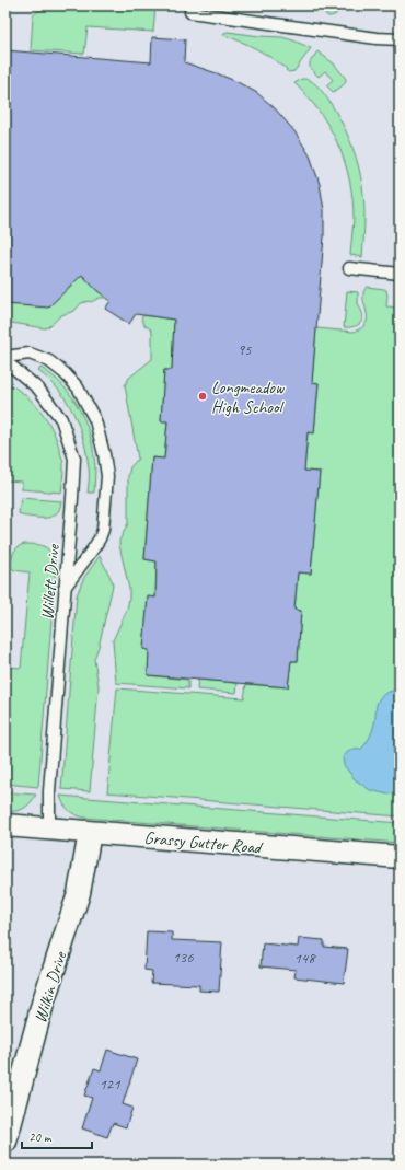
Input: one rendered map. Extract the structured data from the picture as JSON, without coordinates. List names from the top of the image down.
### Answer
{
  "streets": {
    "street": ["Grassy Gutter Road", "Wilkin Drive"],
    "lane": ["Willett Drive"]
  },
  "crossings": [
    ["Willett Drive", "Grassy Gutter Road"],
    ["Grassy Gutter Road", "Wilkin Drive"]
  ],
  "places": ["Longmeadow High School"],
  "house_numbers": [
    "95",
    "136",
    "148",
    "121"
  ],
  "scale_bar": "20 m"
}
